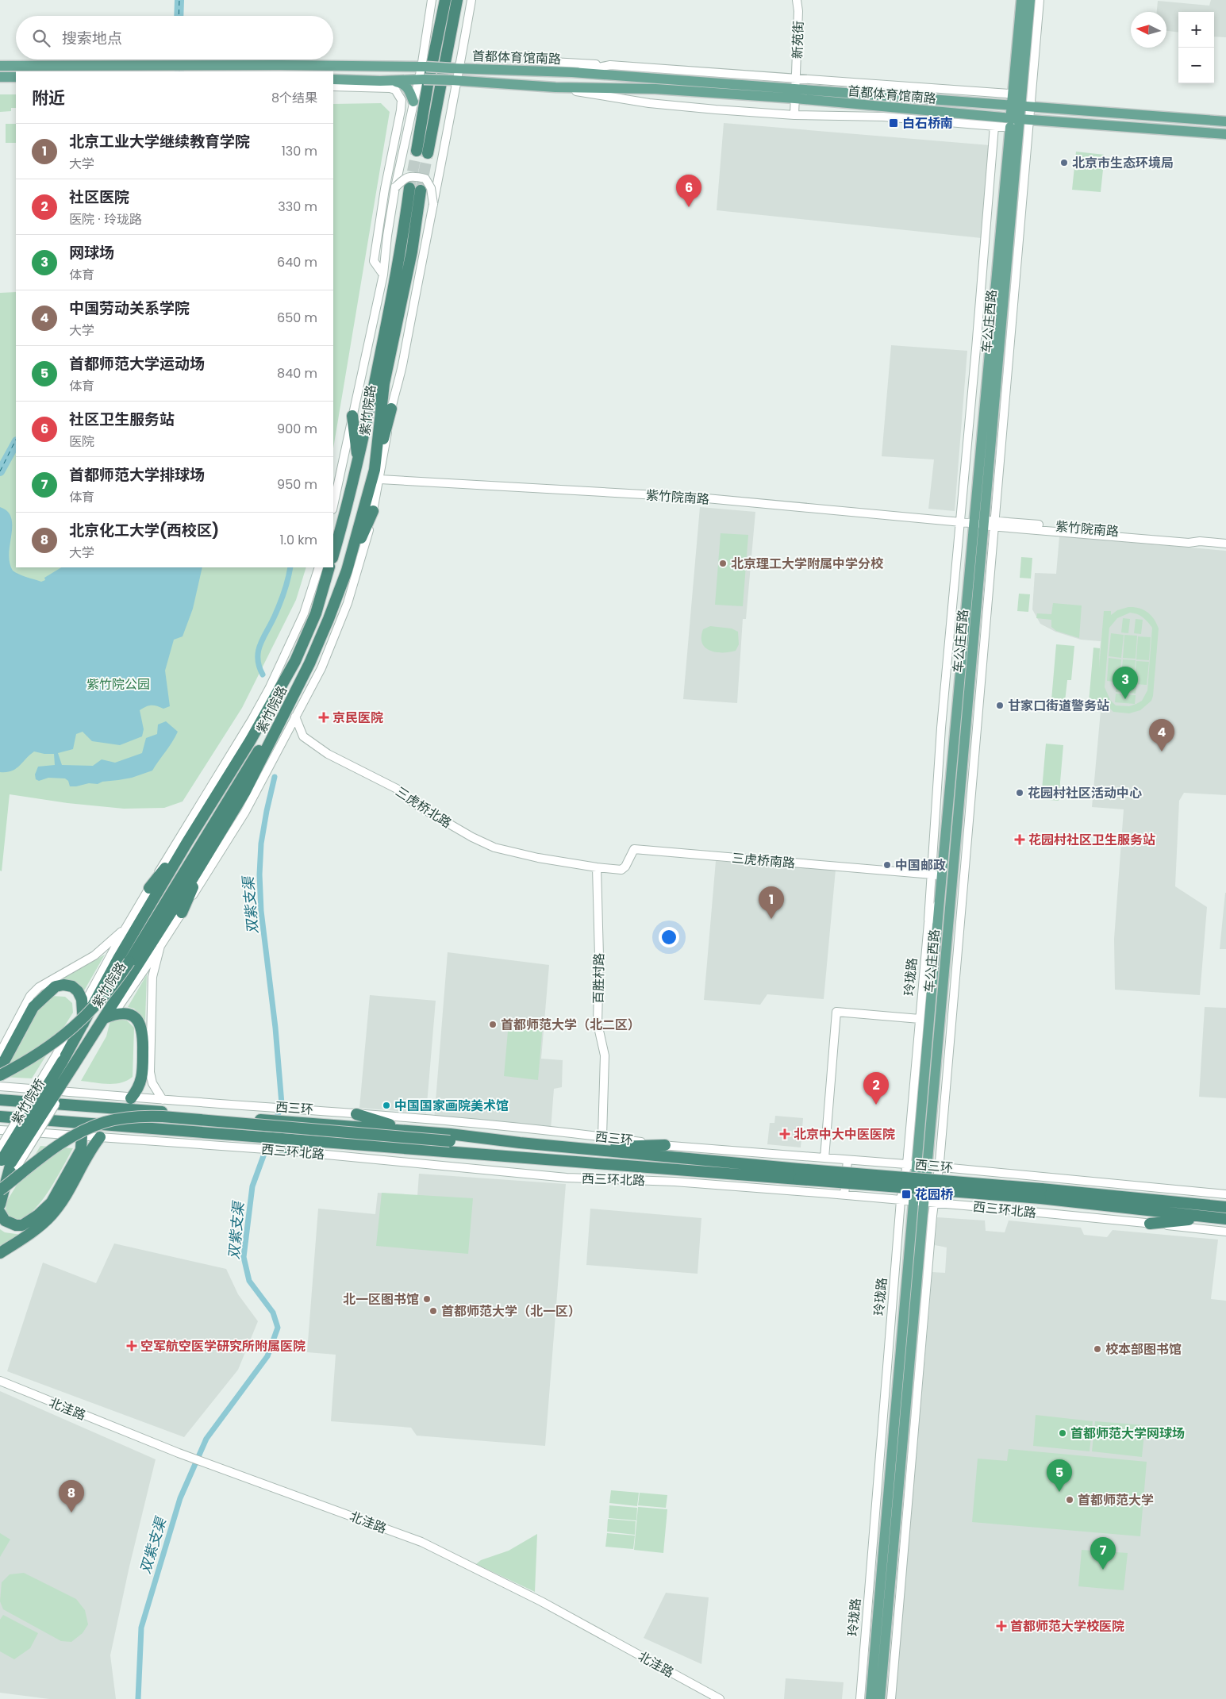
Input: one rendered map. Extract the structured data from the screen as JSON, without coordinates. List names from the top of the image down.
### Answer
{
  "streets": {
    "highway": ["紫竹院路", "西三环"],
    "main road": ["首都体育馆南路", "车公庄西路", "玲珑路"],
    "street": [
      "新苑街",
      "紫竹院南路",
      "三虎桥北路",
      "三虎桥南路",
      "百胜村路",
      "紫竹院桥",
      "西三环北路",
      "北洼路"
    ]
  },
  "crossings": [
    ["新苑街", "首都体育馆南路"],
    ["首都体育馆南路", "车公庄西路"],
    ["首都体育馆南路", "紫竹院路"],
    ["车公庄西路", "紫竹院南路"],
    ["车公庄西路", "三虎桥南路"],
    ["车公庄西路", "玲珑路"],
    ["紫竹院路", "紫竹院南路"],
    ["紫竹院路", "三虎桥北路"],
    ["紫竹院路", "紫竹院桥"],
    ["三虎桥北路", "三虎桥南路"],
    ["三虎桥北路", "百胜村路"],
    ["三虎桥南路", "百胜村路"],
    ["玲珑路", "西三环北路"]
  ],
  "water": ["双紫支渠"],
  "parks": ["紫竹院公园"],
  "places": {
    "transit": ["白石桥南", "花园桥"],
    "other": [
      "北京市生态环境局",
      "北京理工大学附属中学分校",
      "甘家口街道警务站",
      "花园村社区活动中心",
      "中国邮政",
      "首都师范大学（北二区）",
      "中国国家画院美术馆",
      "北一区图书馆",
      "首都师范大学（北一区）",
      "校本部图书馆",
      "首都师范大学网球场",
      "首都师范大学"
    ],
    "health": [
      "京民医院",
      "花园村社区卫生服务站",
      "北京中大中医医院",
      "空军航空医学研究所附属医院",
      "首都师范大学校医院"
    ]
  },
  "north": "left",
  "page": {
    "map_buttons": ["+", "−"],
    "search": "搜索地点",
    "heading": ["附近", "8个结果"],
    "list": [
      {
        "mark": "1",
        "name": "北京工业大学继续教育学院",
        "note": "大学",
        "value": "130 m"
      },
      {
        "mark": "2",
        "name": "社区医院",
        "note": "医院 · 玲珑路",
        "value": "330 m"
      },
      {
        "mark": "3",
        "name": "网球场",
        "note": "体育",
        "value": "640 m"
      },
      {
        "mark": "4",
        "name": "中国劳动关系学院",
        "note": "大学",
        "value": "650 m"
      },
      {
        "mark": "5",
        "name": "首都师范大学运动场",
        "note": "体育",
        "value": "840 m"
      },
      {
        "mark": "6",
        "name": "社区卫生服务站",
        "note": "医院",
        "value": "900 m"
      },
      {
        "mark": "7",
        "name": "首都师范大学排球场",
        "note": "体育",
        "value": "950 m"
      },
      {
        "mark": "8",
        "name": "北京化工大学(西校区)",
        "note": "大学",
        "value": "1.0 km"
      }
    ],
    "pins": [
      "6",
      "3",
      "4",
      "1",
      "2",
      "5",
      "8",
      "7"
    ]
  }
}
